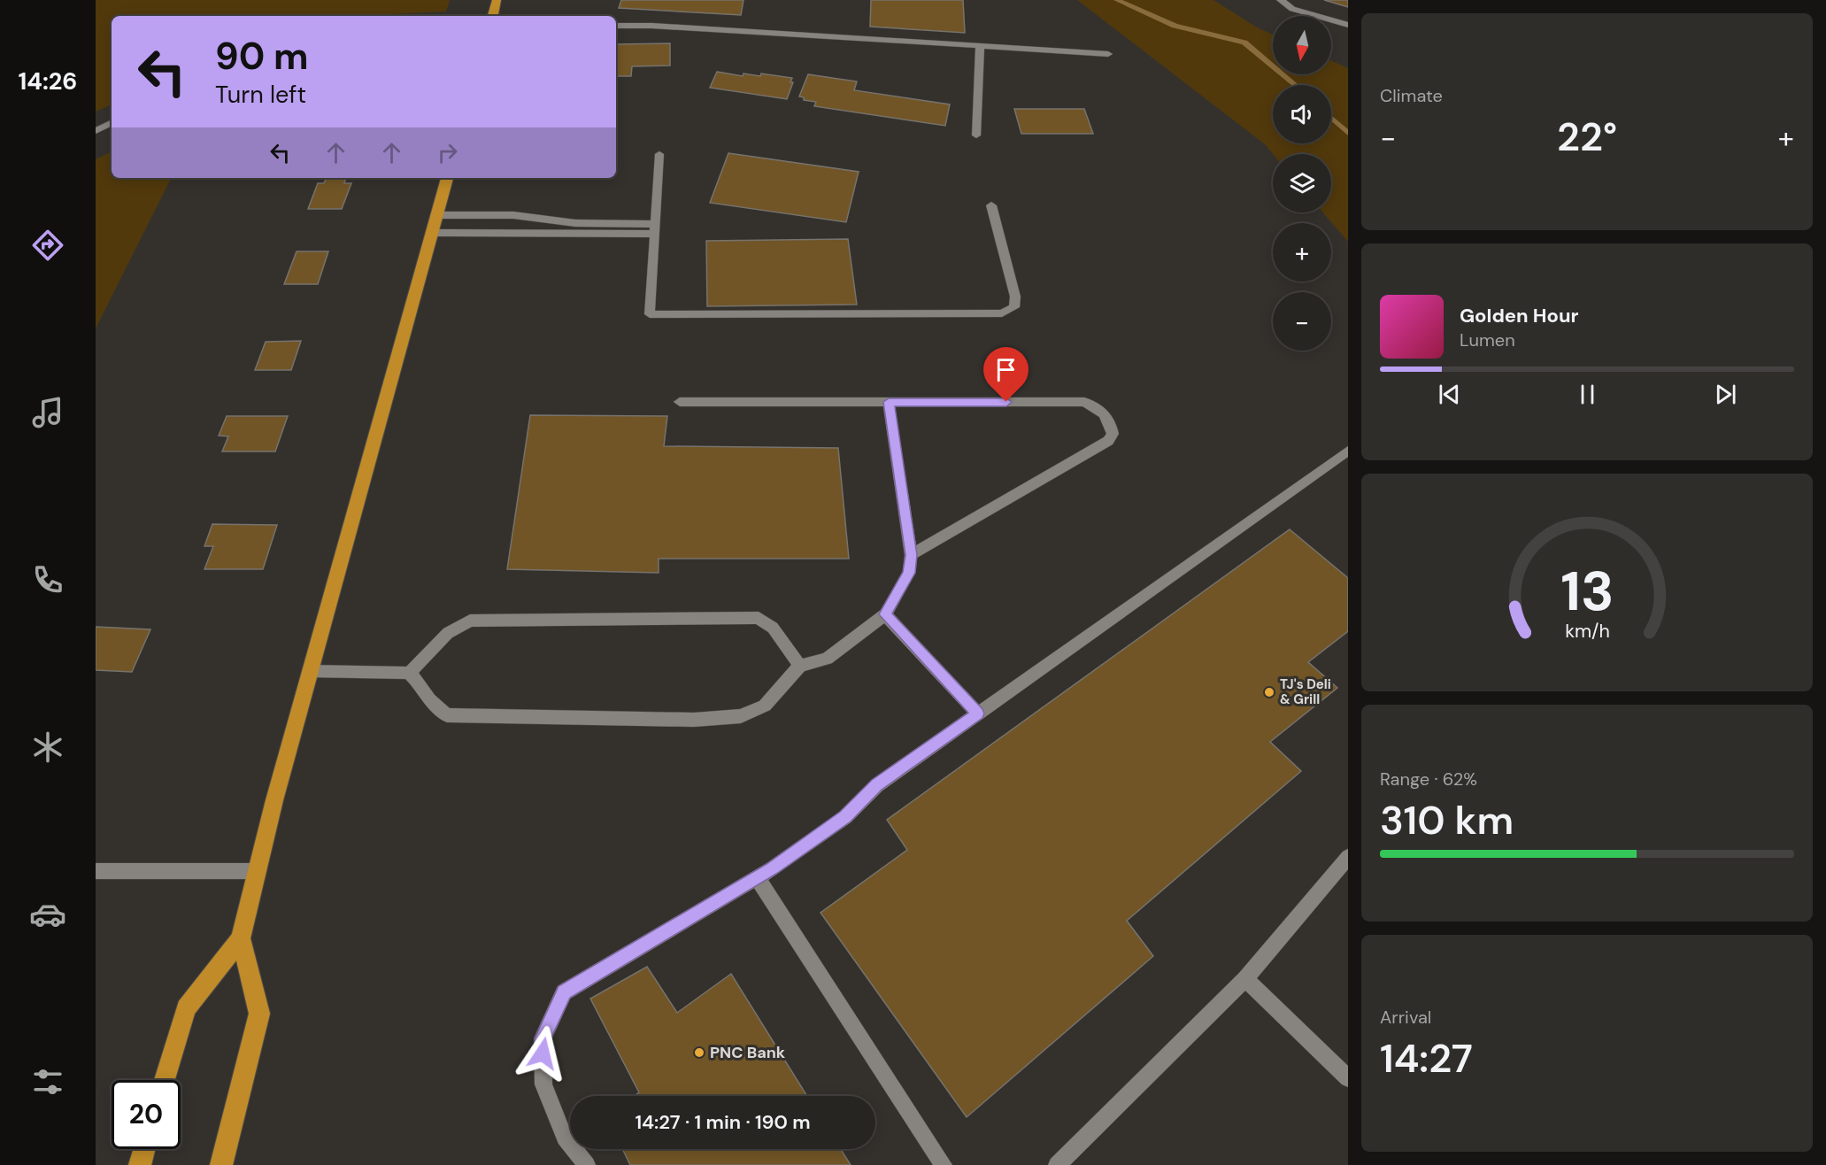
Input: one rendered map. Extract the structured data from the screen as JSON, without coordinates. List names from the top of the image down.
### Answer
{
  "places": ["TJ's Deli & Grill", "PNC Bank"],
  "north": "bottom",
  "page": {
    "tabs": "14:26",
    "tile": [
      "Climate",
      ["Range · 62%", "310 km"],
      ["Arrival", "14:27"]
    ],
    "map_buttons": ["+", "−"],
    "turn": ["90 m", "Turn left"],
    "heat": ["−", "22°", "+"],
    "song": ["Golden Hour", "Lumen"],
    "limit": "20",
    "trip": "14:27 · 1 min · 190 m",
    "gauge": ["13", "km/h"]
  }
}
